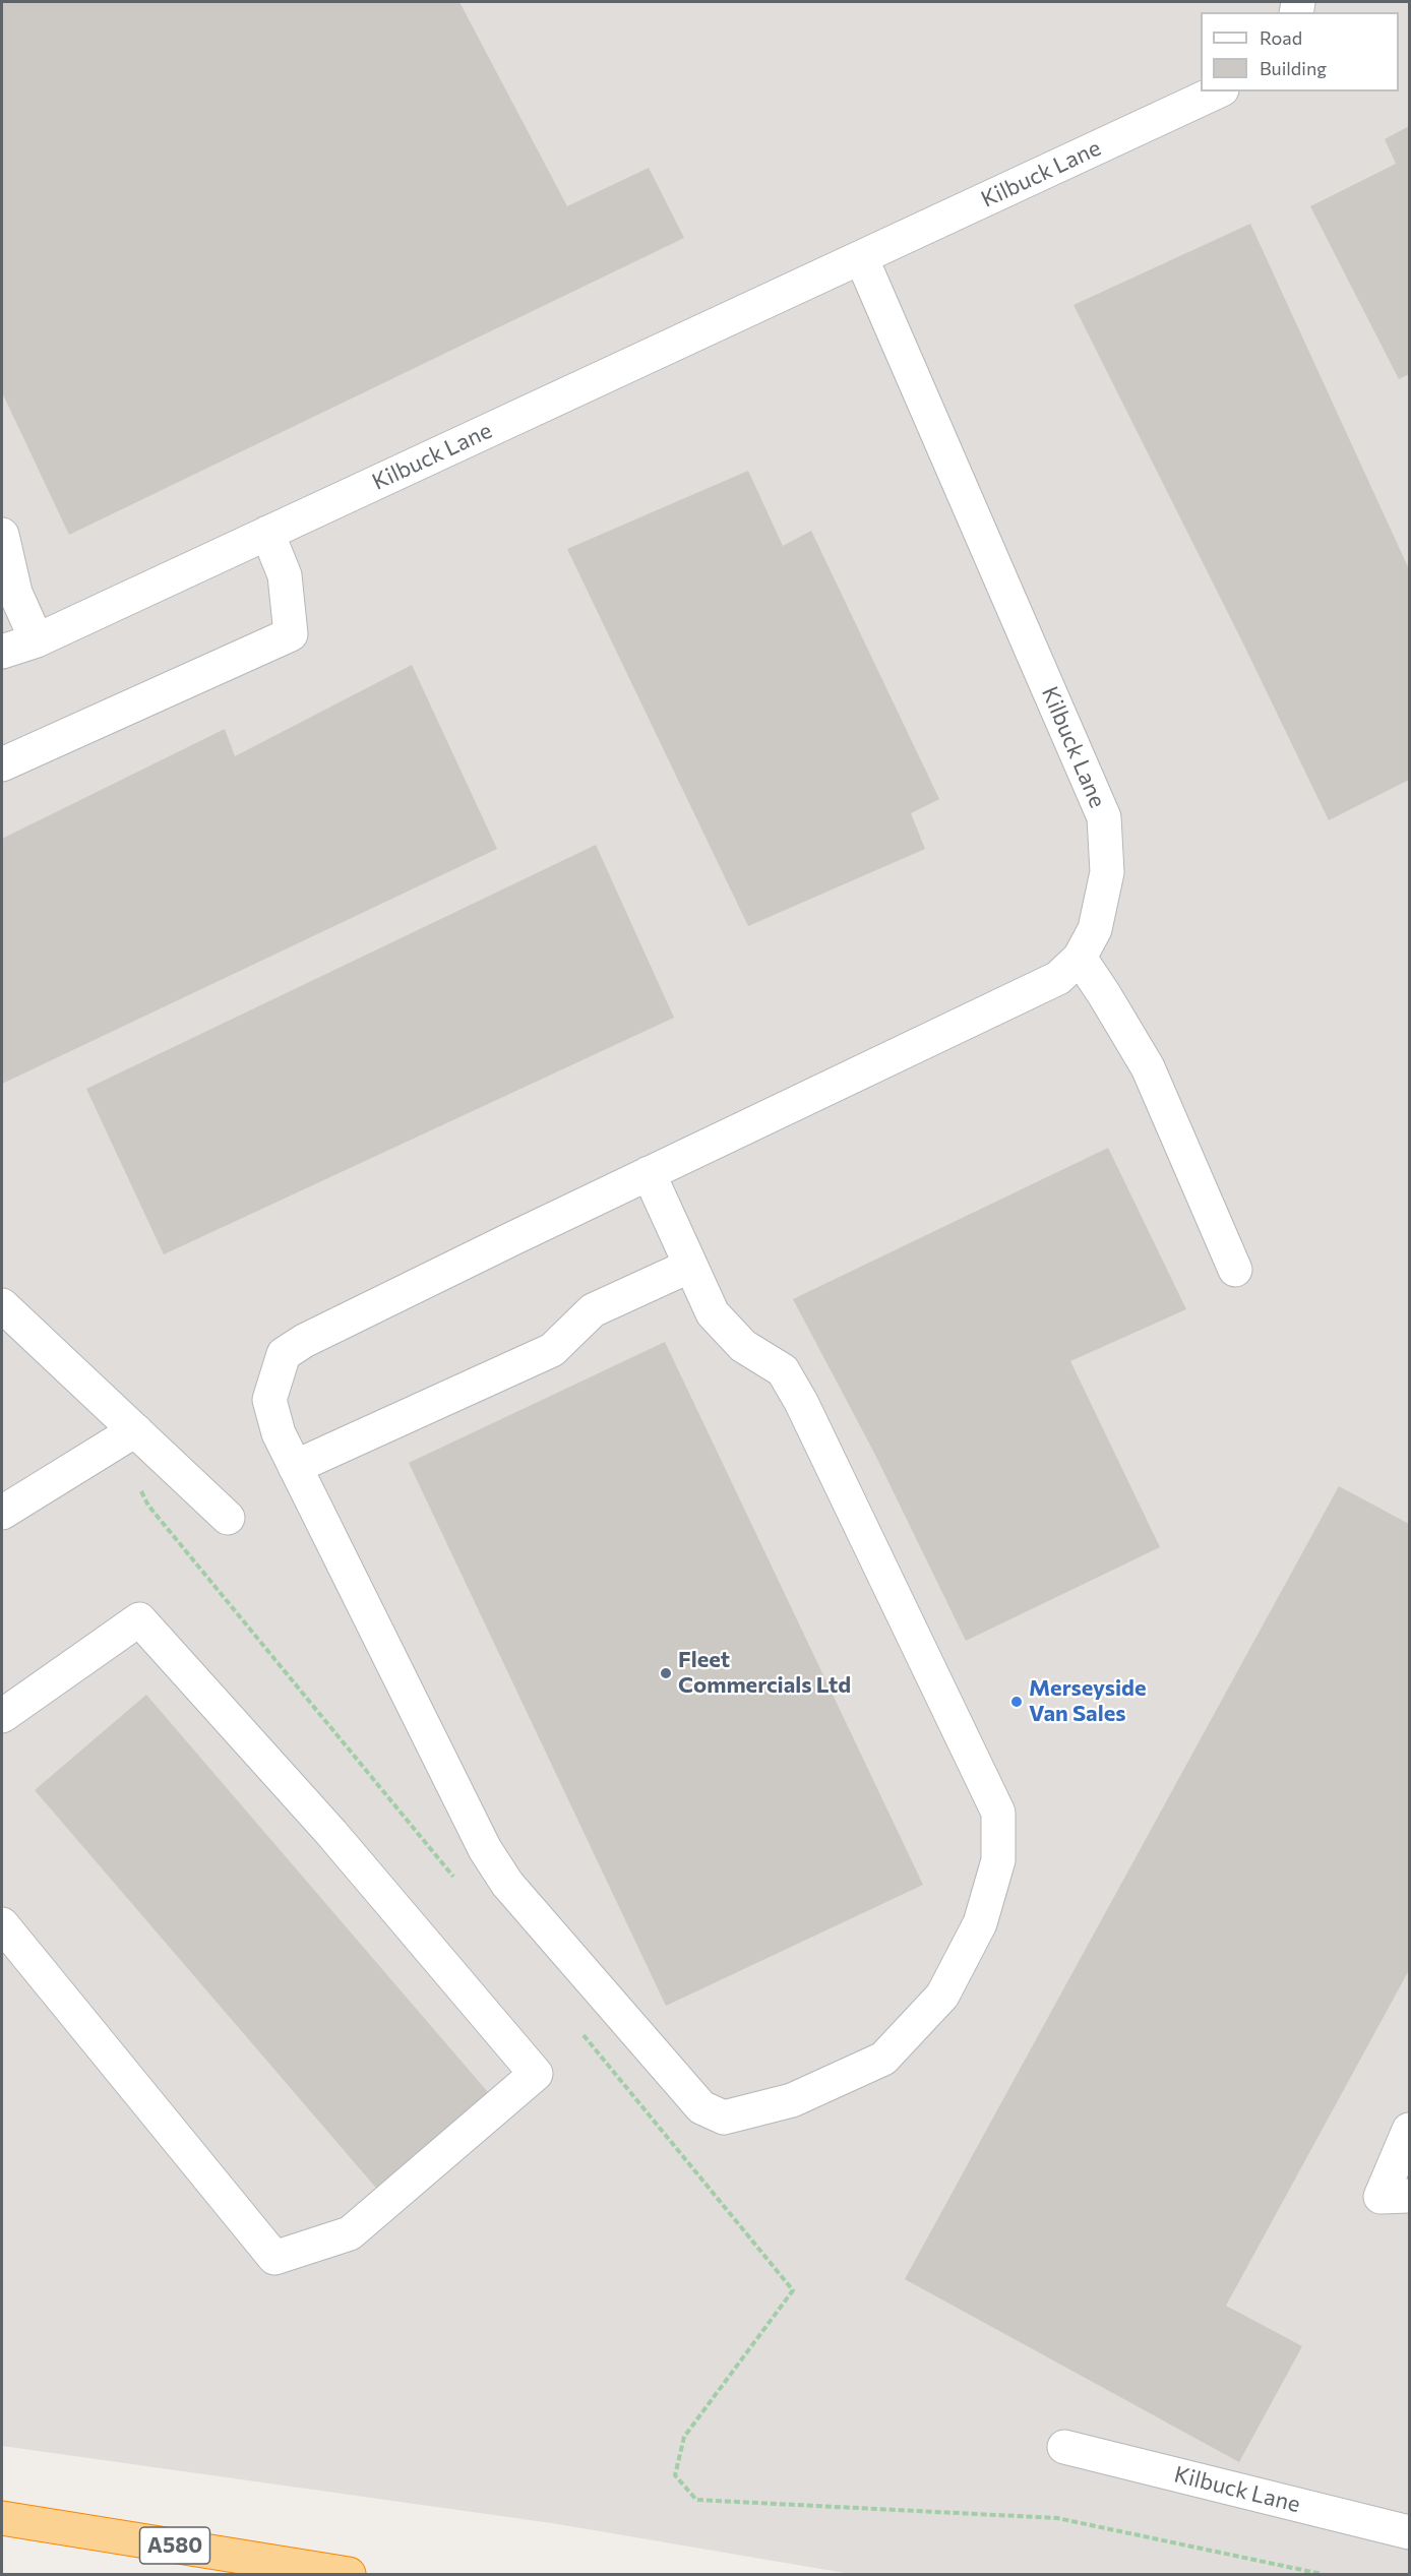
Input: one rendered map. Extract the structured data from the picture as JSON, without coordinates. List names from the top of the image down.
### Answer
{
  "streets": {
    "highway": ["A580"],
    "street": ["Kilbuck Lane"]
  },
  "places": ["Fleet Commercials Ltd", "Merseyside Van Sales"],
  "legend": ["Road", "Building"]
}
